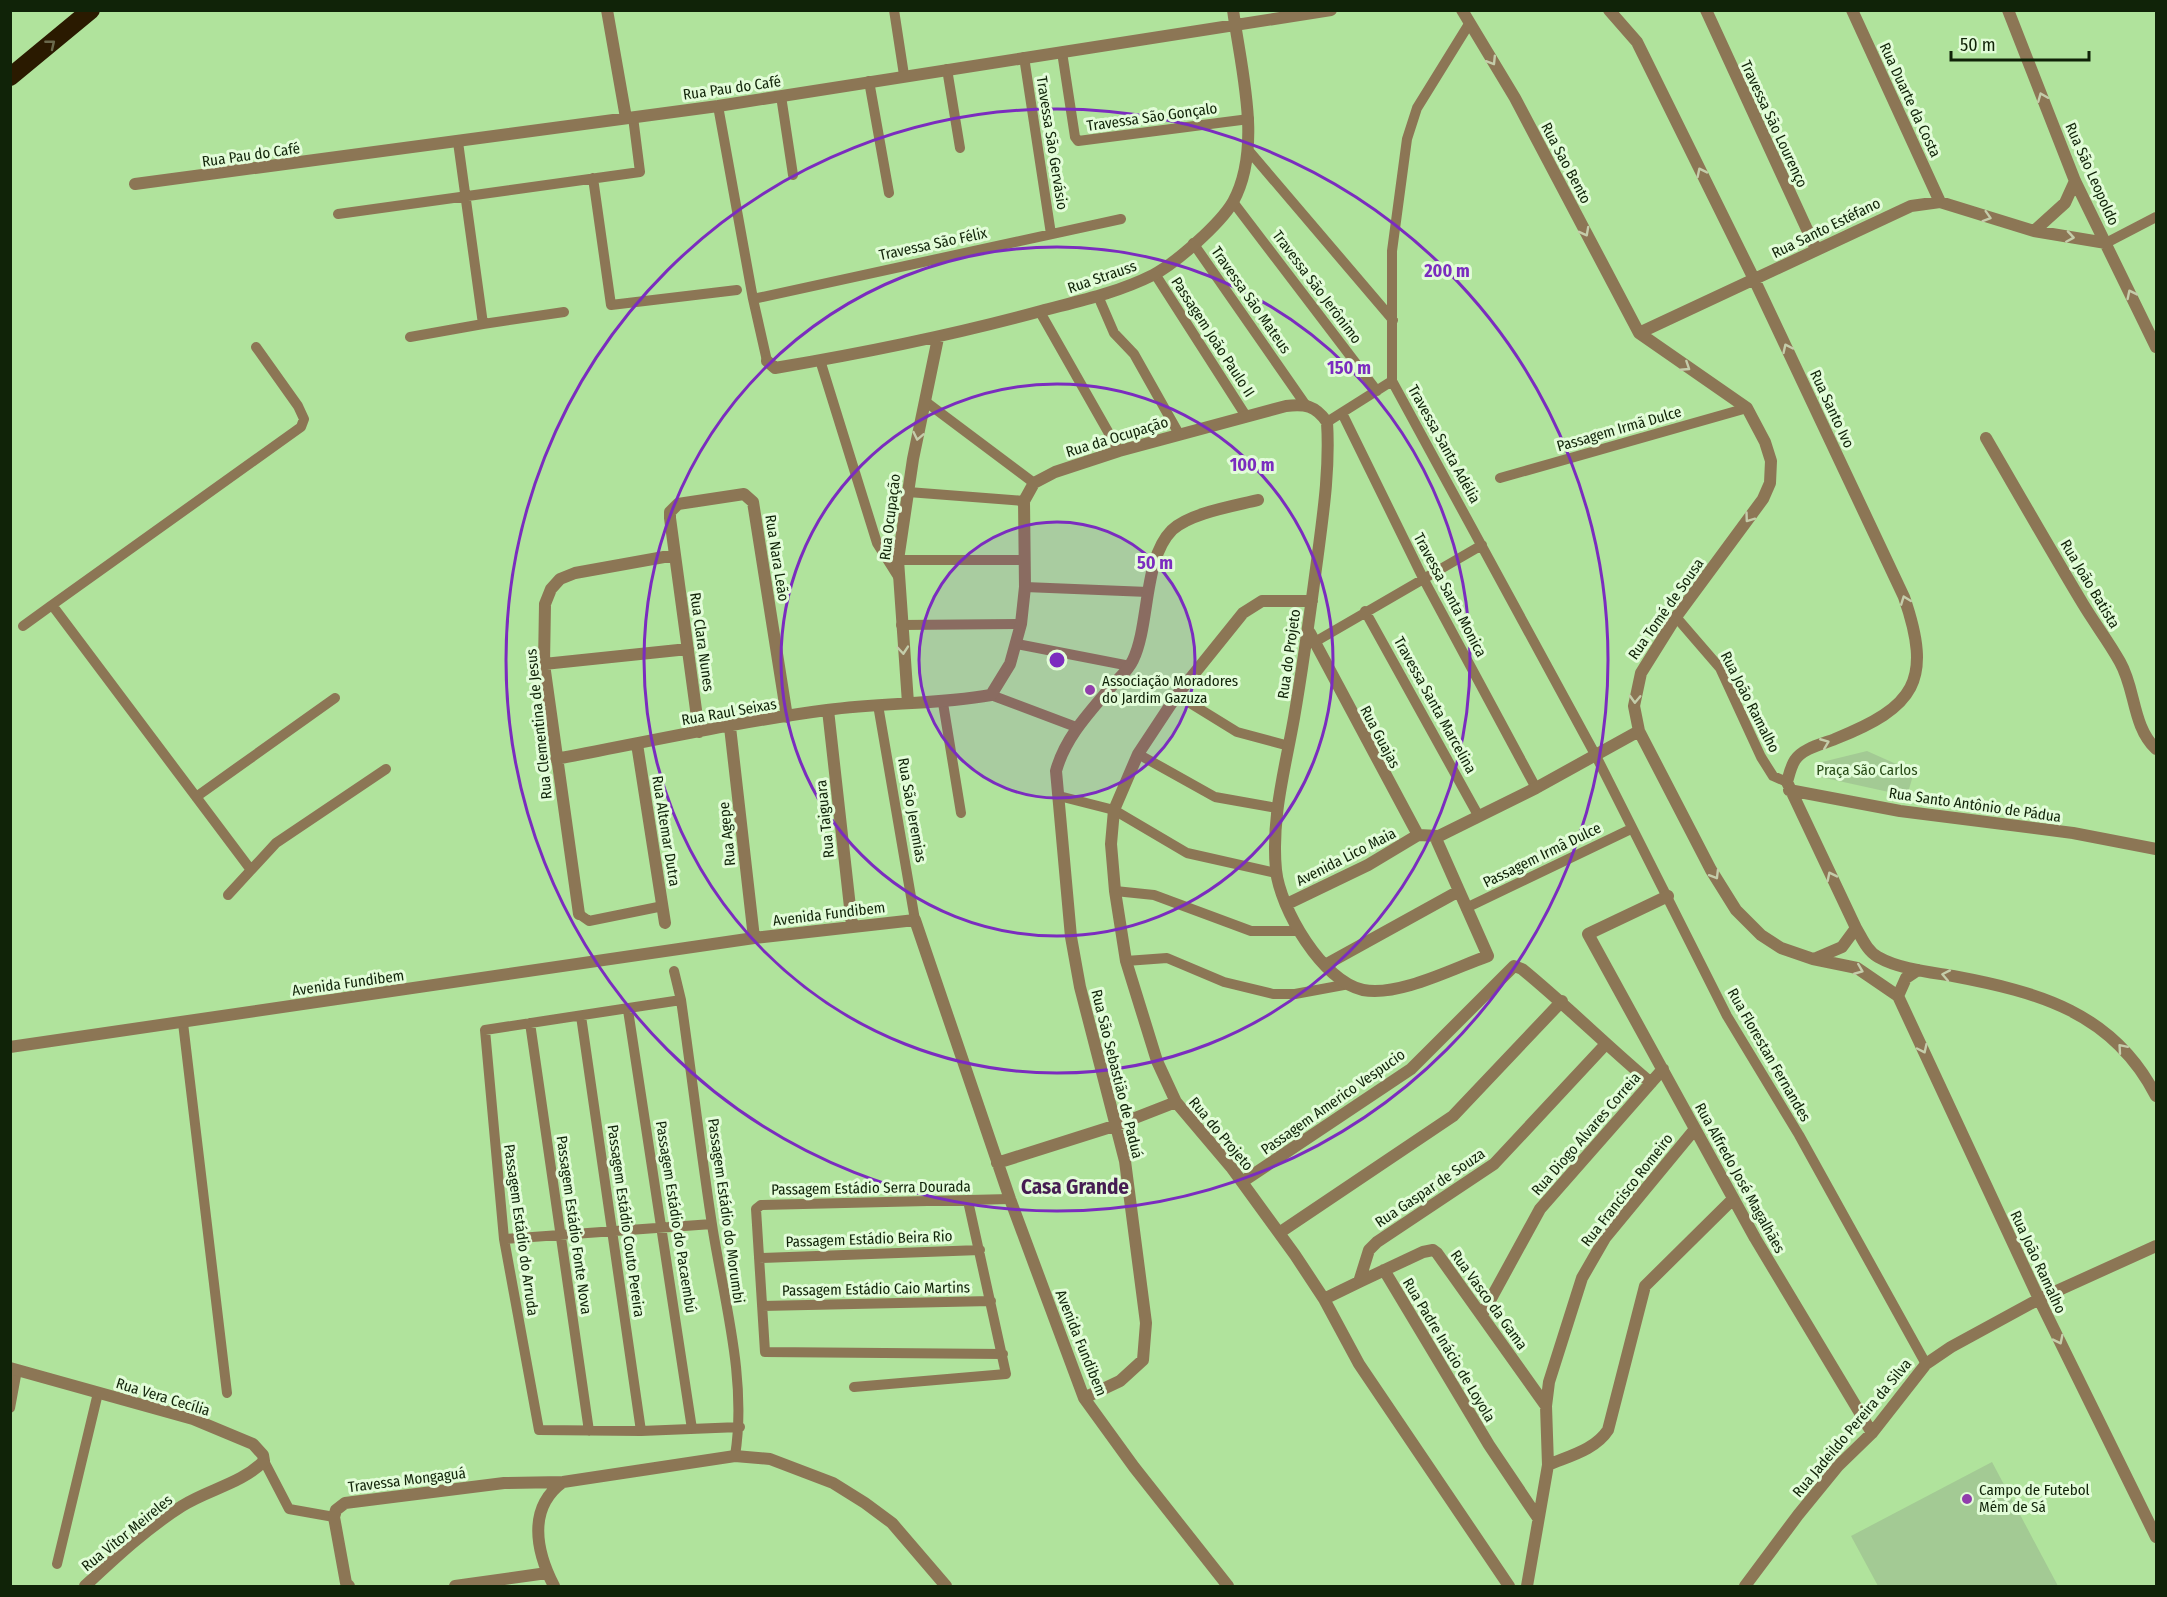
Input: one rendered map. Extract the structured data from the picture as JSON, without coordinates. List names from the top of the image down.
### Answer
{
  "streets": {
    "street": [
      "Rua Pau do Café",
      "Rua Duarte da Costa",
      "Travessa São Lourenço",
      "Rua Sao Bento",
      "Rua São Leopoldo",
      "Rua Santo Estéfano",
      "Rua Strauss",
      "Rua Santo Ivo",
      "Rua da Ocupação",
      "Rua Ocupação",
      "Rua Nara Leão",
      "Rua João Batista",
      "Rua Tomé de Sousa",
      "Rua Clara Nunes",
      "Rua do Projeto",
      "Rua João Ramalho",
      "Rua Raul Seixas",
      "Rua Clementina de Jesus",
      "Rua Guajas",
      "Rua Santo Antônio de Pádua",
      "Rua Taiguara",
      "Rua Altemar Dutra",
      "Rua Agepe",
      "Avenida Lico Maia",
      "Avenida Fundibem",
      "Rua São Sebastião de Paduá",
      "Passagem Americo Vespucio",
      "Rua Diogo Alvares Correia",
      "Rua Alfredo José Magalhães",
      "Rua Gaspar de Souza",
      "Rua Francisco Romeiro",
      "Rua Vasco da Gama",
      "Rua Padre Inácio de Loyola",
      "Rua Vera Cecília",
      "Rua Jadeildo Pereira da Silva",
      "Travessa Mongaguá",
      "Rua Vitor Meireles"
    ],
    "lane": [
      "Travessa São Gonçalo",
      "Travessa São Gervásio",
      "Travessa São Félix",
      "Travessa São Jerônimo",
      "Travessa São Mateus",
      "Passagem João Paulo II",
      "Passagem Irmã Dulce",
      "Travessa Santa Adélia",
      "Travessa Santa Monica",
      "Travessa Santa Marcelina",
      "Rua São Jeremias",
      "Passagem Irmâ Dulce",
      "Rua Florestan Fernandes",
      "Passagem Estádio Serra Dourada",
      "Passagem Estádio do Morumbi",
      "Passagem Estádio do Pacaembú",
      "Passagem Estádio Couto Pereira",
      "Passagem Estádio Fonte Nova",
      "Passagem Estádio do Arruda",
      "Passagem Estádio Beira Rio",
      "Passagem Estádio Caio Martins"
    ]
  },
  "crossings": [
    ["Rua Pau do Café", "Travessa São Gonçalo"],
    ["Rua Pau do Café", "Travessa São Gervásio"],
    ["Rua Pau do Café", "Rua Strauss"],
    ["Rua Duarte da Costa", "Rua Santo Estéfano"],
    ["Travessa São Gonçalo", "Rua Strauss"],
    ["Travessa São Lourenço", "Rua Santo Estéfano"],
    ["Travessa São Gervásio", "Travessa São Félix"],
    ["Rua Sao Bento", "Rua Santo Estéfano"],
    ["Rua Sao Bento", "Travessa Santa Adélia"],
    ["Rua Sao Bento", "Rua Tomé de Sousa"],
    ["Rua São Leopoldo", "Rua Santo Estéfano"],
    ["Rua Santo Estéfano", "Rua Santo Ivo"],
    ["Rua Santo Estéfano", "Rua Tomé de Sousa"],
    ["Rua Strauss", "Travessa São Jerônimo"],
    ["Rua Strauss", "Travessa São Mateus"],
    ["Rua Strauss", "Passagem João Paulo II"],
    ["Rua Strauss", "Rua Ocupação"],
    ["Travessa São Mateus", "Rua da Ocupação"],
    ["Passagem João Paulo II", "Rua da Ocupação"],
    ["Rua Santo Ivo", "Rua João Ramalho"],
    ["Rua Santo Ivo", "Rua Santo Antônio de Pádua"],
    ["Passagem Irmã Dulce", "Rua Tomé de Sousa"],
    ["Travessa Santa Adélia", "Rua Florestan Fernandes"],
    ["Rua Ocupação", "Rua Raul Seixas"],
    ["Rua Nara Leão", "Rua Clara Nunes"],
    ["Rua Nara Leão", "Rua Raul Seixas"],
    ["Rua Nara Leão", "Rua Clementina de Jesus"],
    ["Rua Tomé de Sousa", "Rua João Ramalho"],
    ["Rua Clara Nunes", "Rua Raul Seixas"],
    ["Rua Clara Nunes", "Rua Clementina de Jesus"],
    ["Rua do Projeto", "Rua Guajas"],
    ["Rua do Projeto", "Passagem Irmâ Dulce"],
    ["Rua do Projeto", "Avenida Lico Maia"],
    ["Rua do Projeto", "Passagem Americo Vespucio"],
    ["Rua João Ramalho", "Rua Santo Antônio de Pádua"],
    ["Rua João Ramalho", "Rua Jadeildo Pereira da Silva"],
    ["Rua Raul Seixas", "Rua Clementina de Jesus"],
    ["Rua Raul Seixas", "Rua São Jeremias"],
    ["Rua Raul Seixas", "Rua Taiguara"],
    ["Rua Raul Seixas", "Rua Altemar Dutra"],
    ["Rua Raul Seixas", "Rua Agepe"],
    ["Rua Guajas", "Avenida Lico Maia"],
    ["Rua São Jeremias", "Avenida Fundibem"],
    ["Rua Taiguara", "Avenida Fundibem"],
    ["Rua Agepe", "Avenida Fundibem"],
    ["Passagem Irmâ Dulce", "Rua Florestan Fernandes"],
    ["Avenida Fundibem", "Rua São Sebastião de Paduá"],
    ["Avenida Fundibem", "Passagem Estádio Serra Dourada"],
    ["Rua Florestan Fernandes", "Rua Alfredo José Magalhães"],
    ["Rua Florestan Fernandes", "Rua Jadeildo Pereira da Silva"],
    ["Rua Diogo Alvares Correia", "Rua Alfredo José Magalhães"],
    ["Rua Diogo Alvares Correia", "Rua Vasco da Gama"],
    ["Rua Alfredo José Magalhães", "Rua Francisco Romeiro"],
    ["Rua Alfredo José Magalhães", "Rua Jadeildo Pereira da Silva"],
    ["Passagem Estádio Serra Dourada", "Passagem Estádio Beira Rio"],
    ["Passagem Estádio Serra Dourada", "Passagem Estádio Caio Martins"],
    ["Rua Gaspar de Souza", "Rua Vasco da Gama"],
    ["Rua Francisco Romeiro", "Rua Vasco da Gama"],
    ["Rua Francisco Romeiro", "Rua Padre Inácio de Loyola"],
    ["Passagem Estádio do Morumbi", "Passagem Estádio do Arruda"],
    ["Passagem Estádio do Morumbi", "Travessa Mongaguá"],
    ["Passagem Estádio do Pacaembú", "Passagem Estádio do Arruda"],
    ["Passagem Estádio Couto Pereira", "Passagem Estádio do Arruda"],
    ["Passagem Estádio Fonte Nova", "Passagem Estádio do Arruda"],
    ["Rua Vasco da Gama", "Rua Padre Inácio de Loyola"],
    ["Rua Vera Cecília", "Rua Vitor Meireles"]
  ],
  "one_way": [
    "Rua Sao Bento",
    "Rua São Leopoldo",
    "Rua Santo Ivo",
    "Rua Ocupação"
  ],
  "districts": ["Casa Grande"],
  "parks": ["Praça São Carlos"],
  "places": ["Associação Moradores do Jardim Gazuza", "Campo de Futebol Mém de Sá"],
  "scale_bar": "50 m",
  "rings": [
    "200 m",
    "150 m",
    "100 m",
    "50 m"
  ]
}
